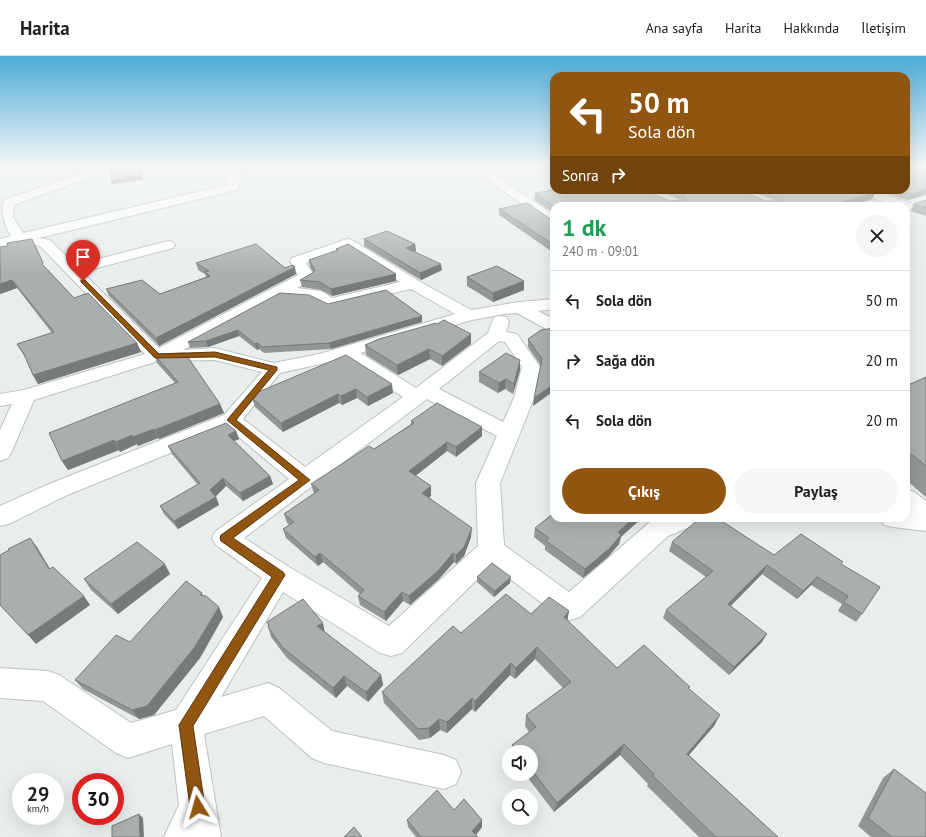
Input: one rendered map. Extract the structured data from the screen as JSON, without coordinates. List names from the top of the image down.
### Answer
{
  "page": {
    "header": "Harita",
    "nav": [
      "Ana sayfa",
      "Harita",
      "Hakkında",
      "İletişim"
    ],
    "turn": ["50 m", "Sola dön"],
    "then": "Sonra",
    "heading": ["1 dk", "240 m · 09:01"],
    "list": [
      {
        "name": "Sola dön",
        "value": "50 m"
      },
      {
        "name": "Sağa dön",
        "value": "20 m"
      },
      {
        "name": "Sola dön",
        "value": "20 m"
      }
    ],
    "buttons": ["Çıkış", "Paylaş"],
    "speed": "29 km/h",
    "limit": "30"
  }
}
